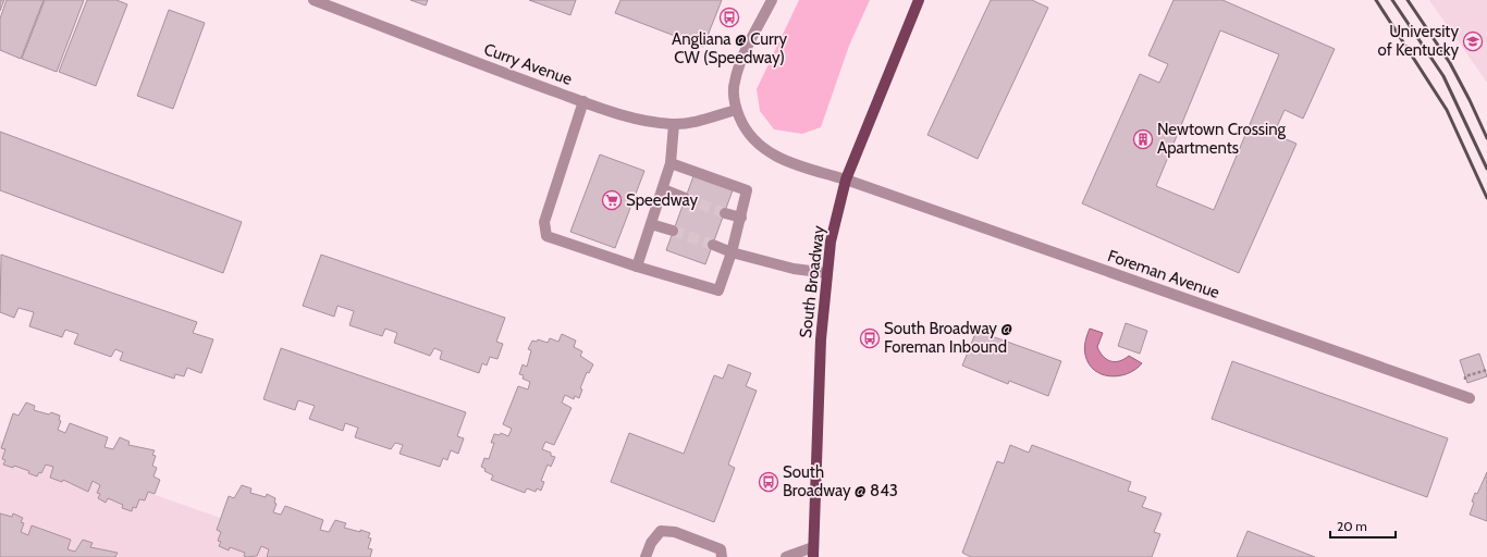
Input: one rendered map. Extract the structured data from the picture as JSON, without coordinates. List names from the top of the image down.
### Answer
{
  "streets": {
    "main road": ["South Broadway"],
    "street": ["Curry Avenue", "Foreman Avenue"]
  },
  "crossings": [
    ["Curry Avenue", "Foreman Avenue"],
    ["Foreman Avenue", "South Broadway"]
  ],
  "places": {
    "bus stop": ["Angliana @ Curry CW (Speedway)", "South Broadway @ Foreman Inbound", "South Broadway @ 843"],
    "school or university": ["University of Kentucky"],
    "building": ["Newtown Crossing Apartments"],
    "supermarket": ["Speedway"]
  },
  "scale_bar": "20 m"
}
